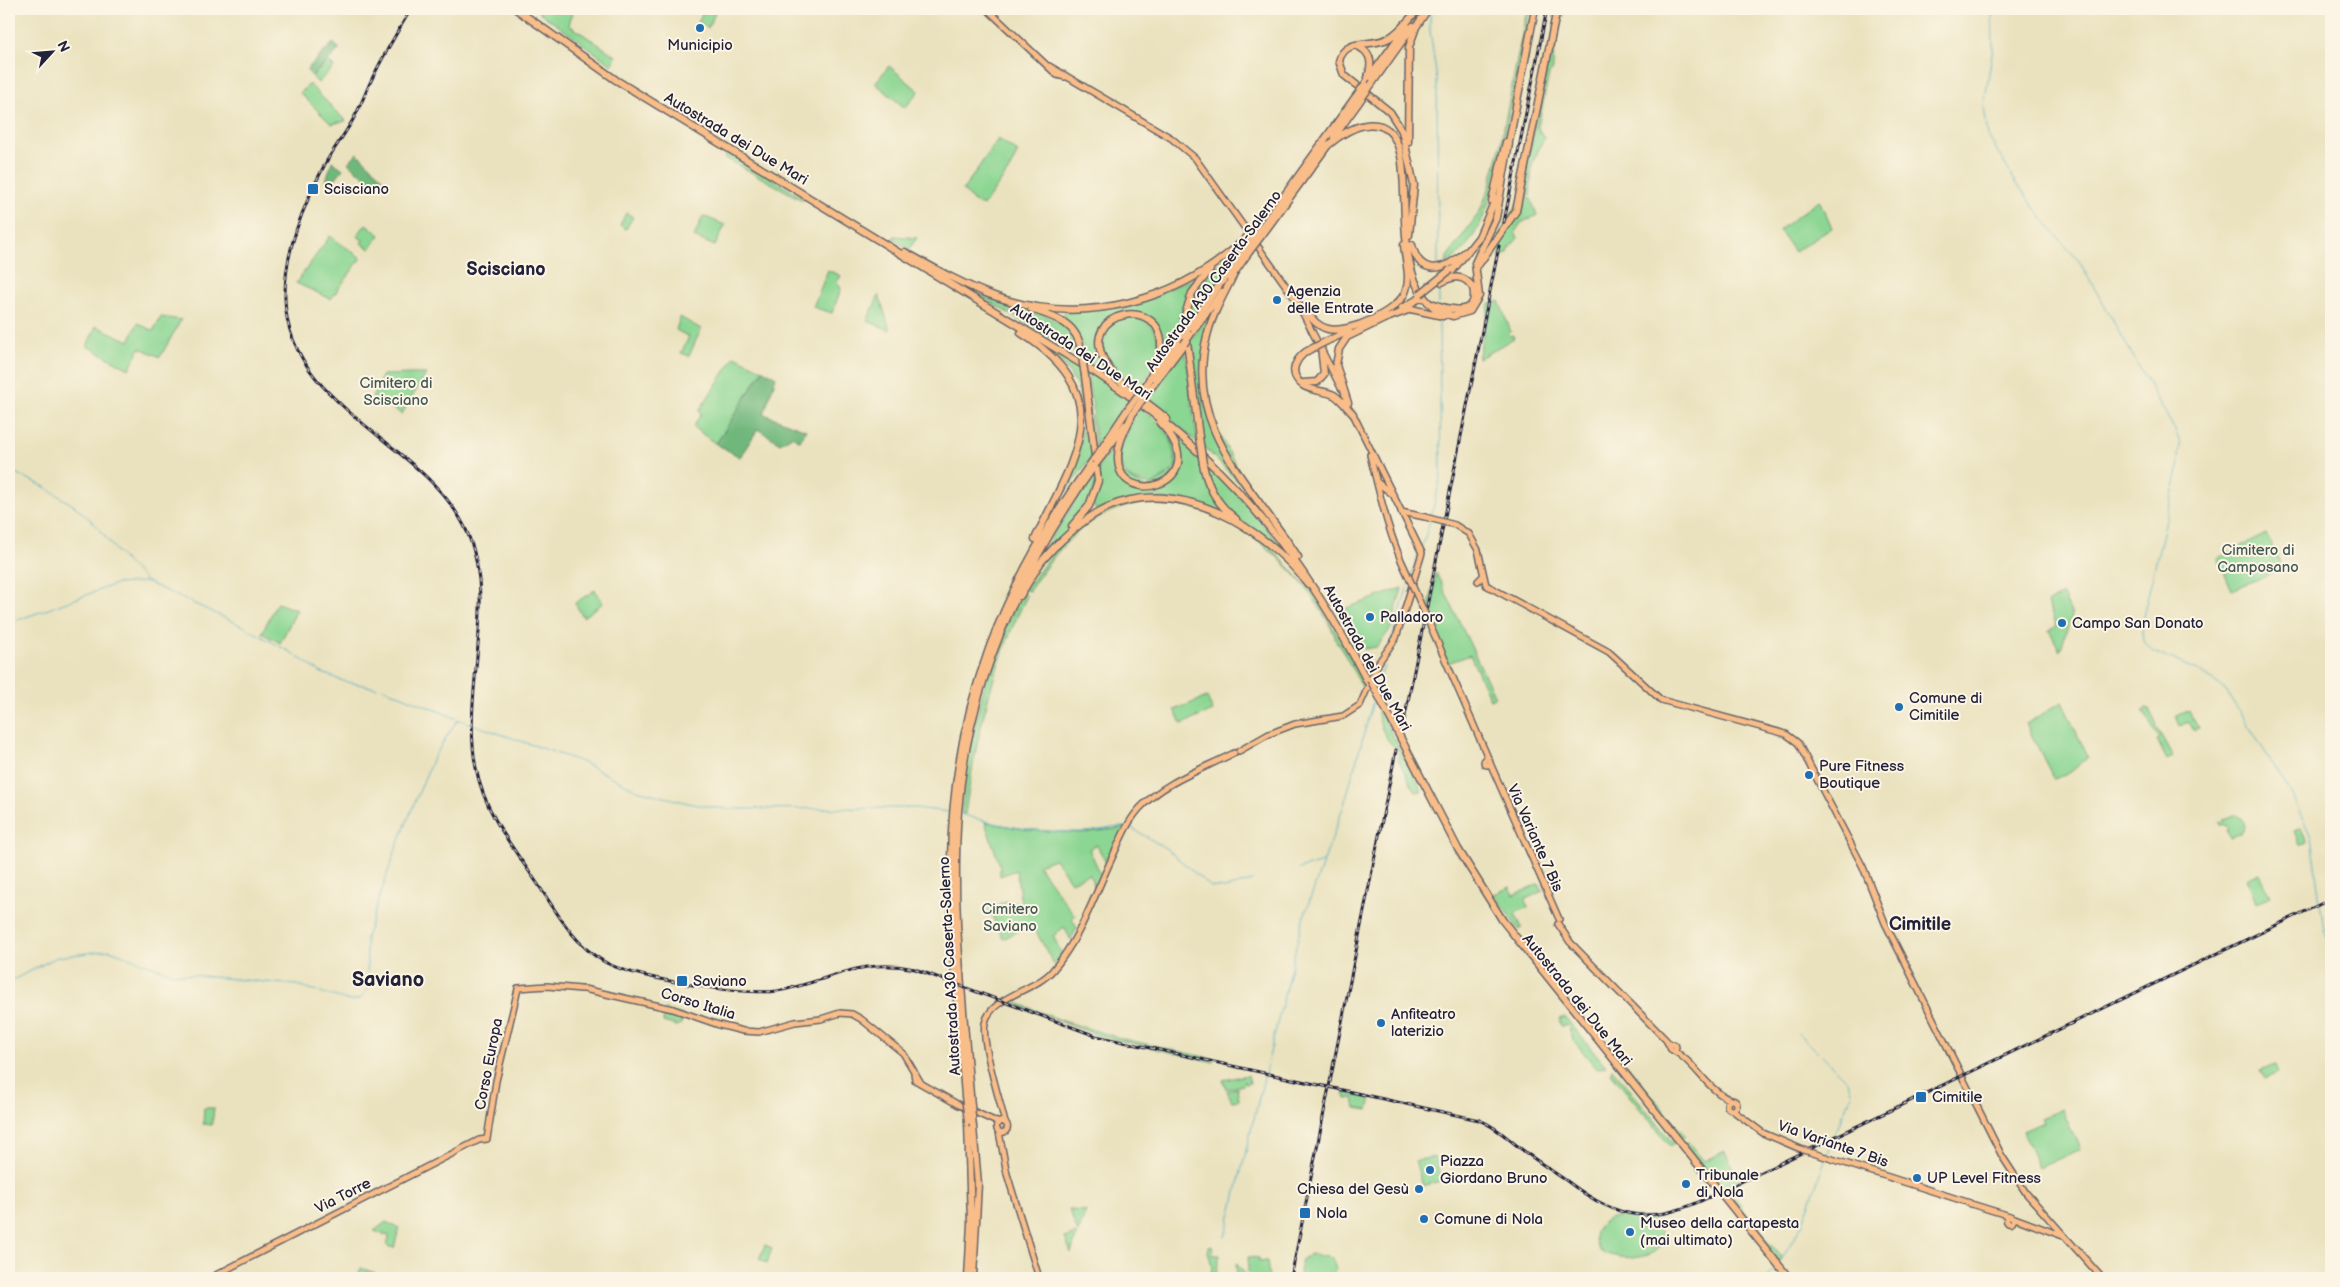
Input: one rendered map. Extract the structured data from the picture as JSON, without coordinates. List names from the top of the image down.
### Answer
{
  "streets": {
    "highway": ["Autostrada dei Due Mari", "Autostrada A30 Caserta-Salerno"],
    "main road": [
      "Via Variante 7 Bis",
      "Corso Italia",
      "Corso Europa",
      "Via Torre"
    ]
  },
  "crossings": [
    ["Corso Italia", "Corso Europa"],
    ["Corso Europa", "Via Torre"]
  ],
  "districts": ["Scisciano", "Cimitile", "Saviano"],
  "parks": ["Cimitero di Scisciano", "Cimitero di Camposano", "Cimitero Saviano"],
  "places": {
    "other": [
      "Municipio",
      "Agenzia delle Entrate",
      "Palladoro",
      "Campo San Donato",
      "Comune di Cimitile",
      "Pure Fitness Boutique",
      "Anfiteatro laterizio",
      "Piazza Giordano Bruno",
      "UP Level Fitness",
      "Tribunale di Nola",
      "Chiesa del Gesù",
      "Comune di Nola",
      "Museo della cartapesta (mai ultimato)"
    ],
    "transit": [
      "Scisciano",
      "Saviano",
      "Cimitile",
      "Nola"
    ]
  },
  "north": "top right"
}
